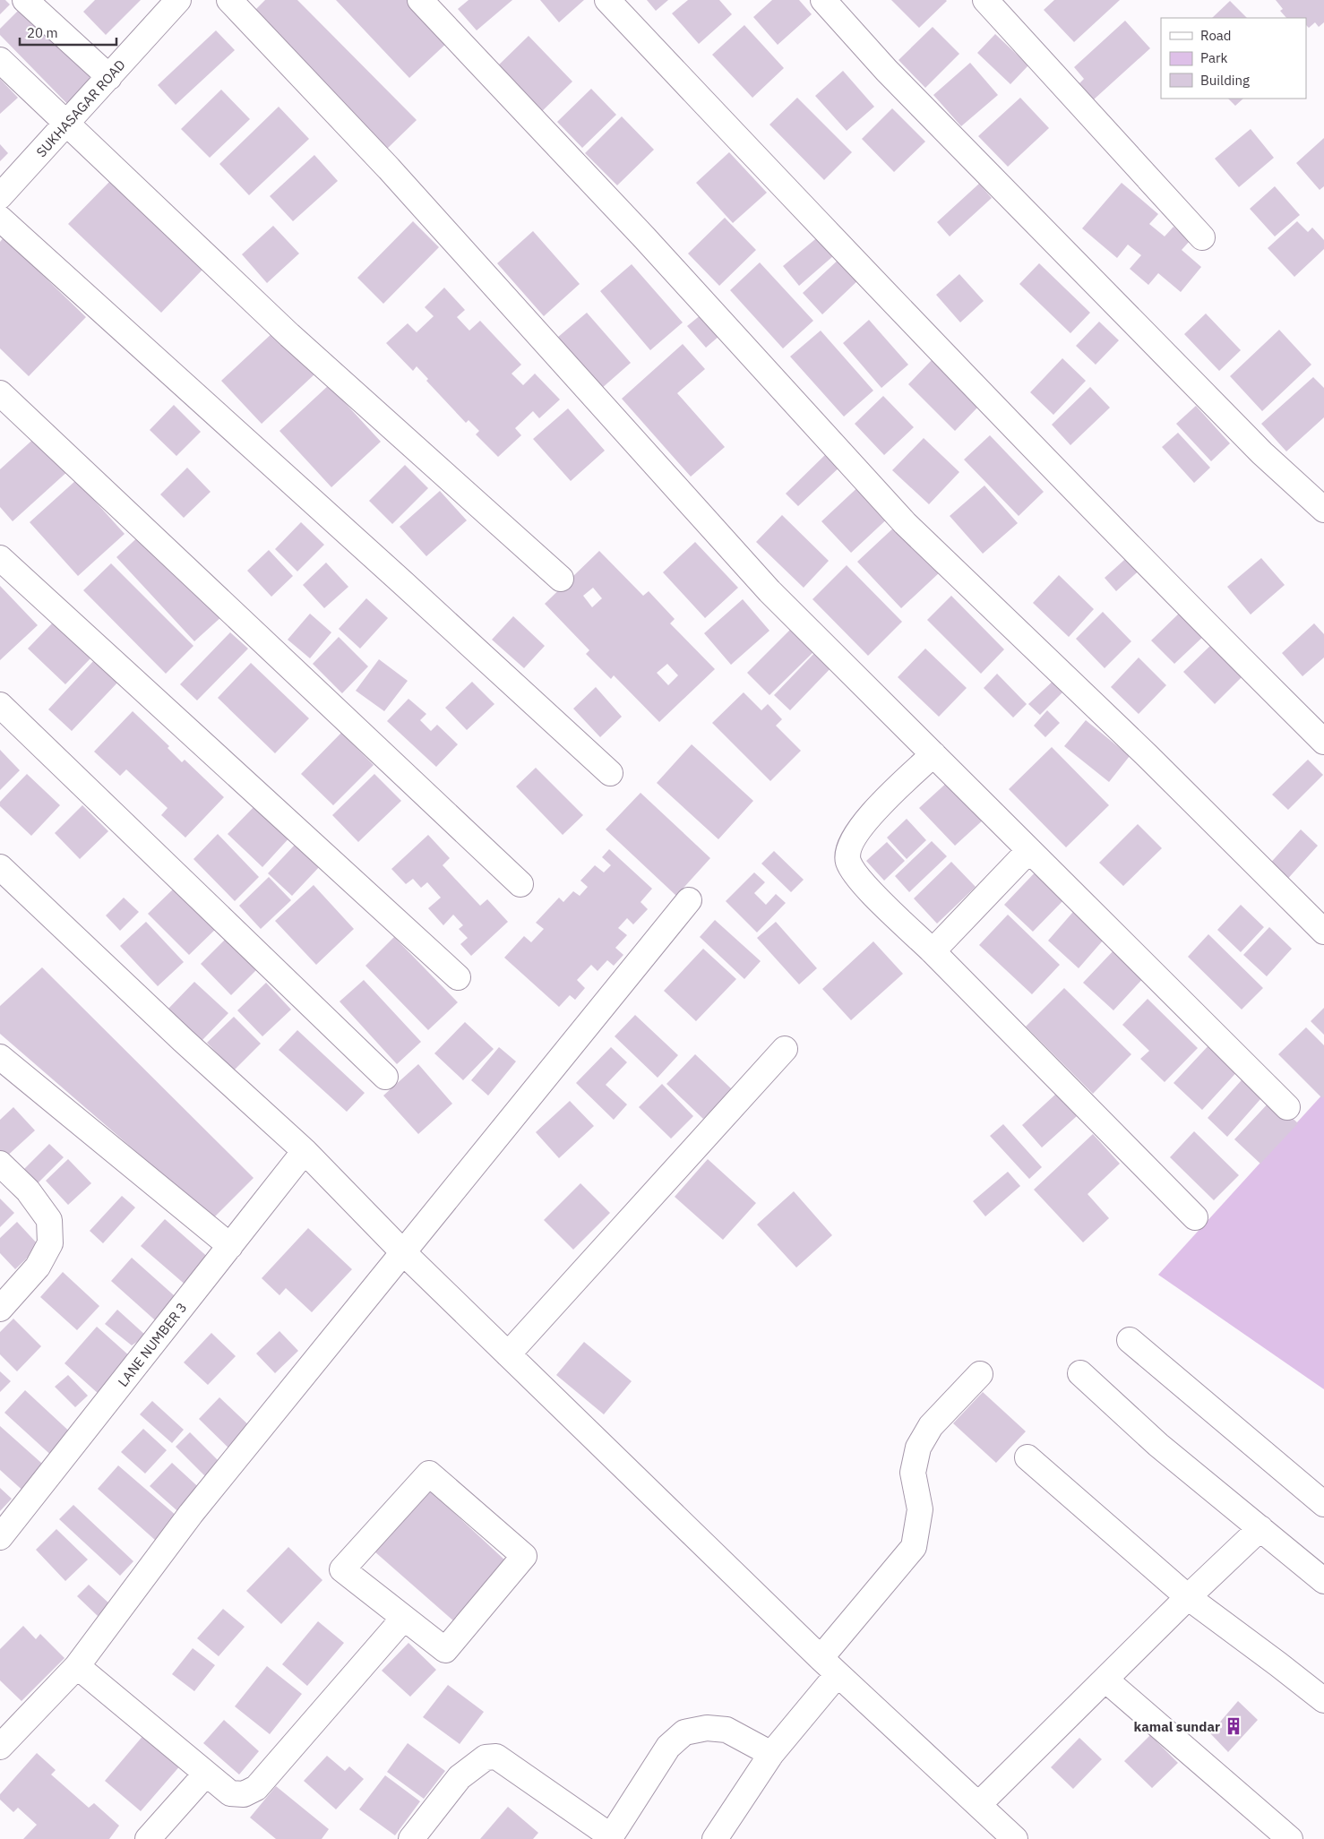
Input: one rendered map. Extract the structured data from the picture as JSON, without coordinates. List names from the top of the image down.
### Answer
{
  "streets": {
    "street": ["SUKHASAGAR ROAD", "LANE NUMBER 3"]
  },
  "places": {
    "building": ["kamal sundar"]
  },
  "legend": ["Road", "Park", "Building"],
  "scale_bar": "20 m"
}
